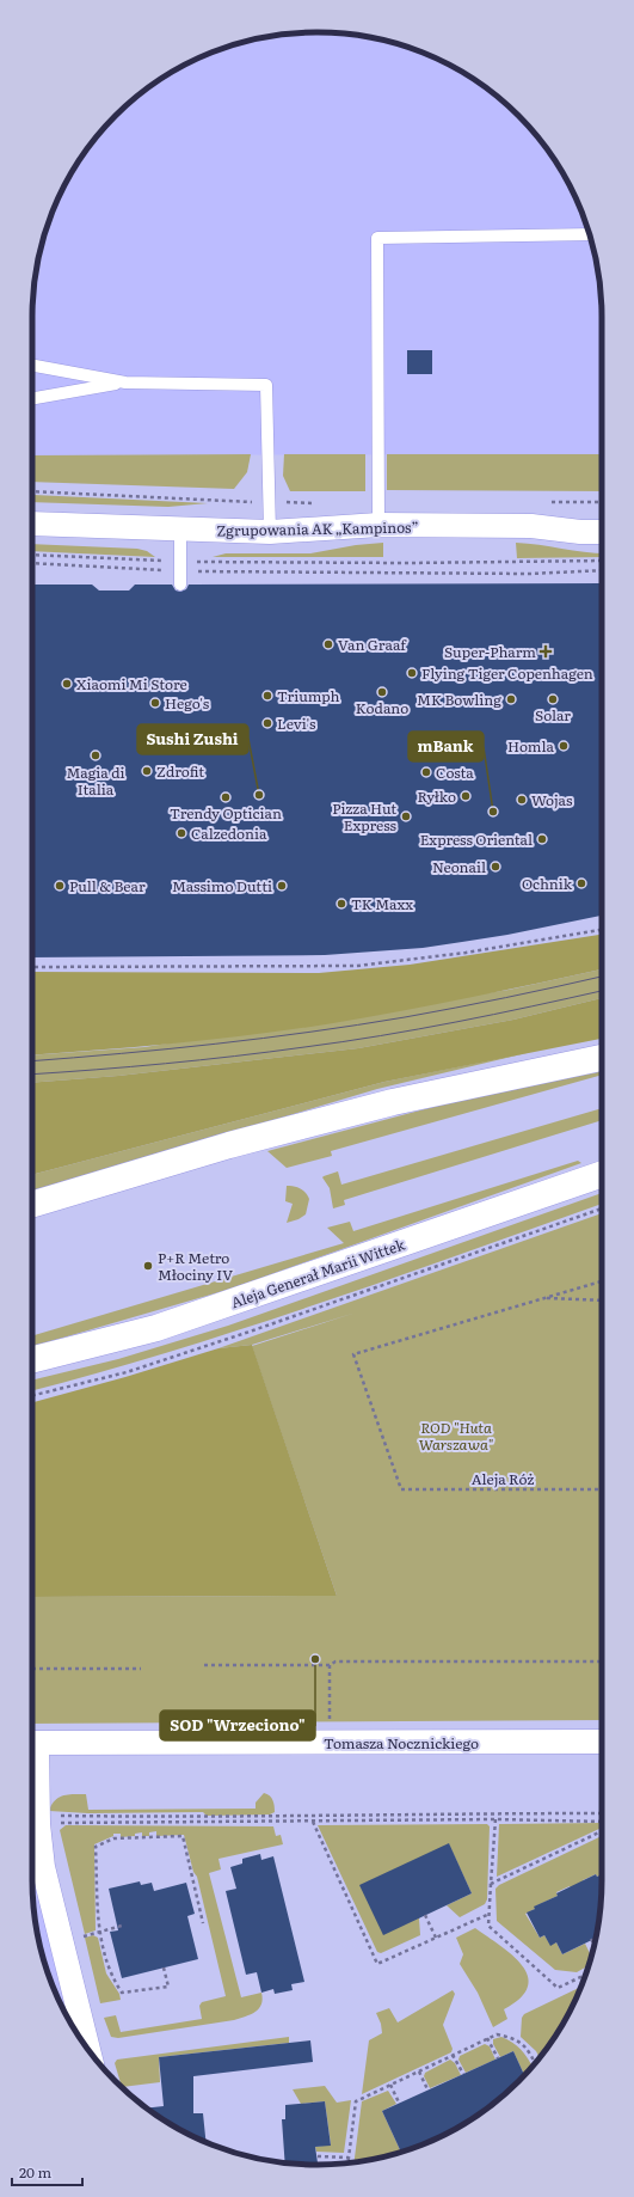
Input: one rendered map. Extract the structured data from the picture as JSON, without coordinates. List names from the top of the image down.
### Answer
{
  "streets": {
    "main road": ["Aleja Generał Marii Wittek"],
    "street": ["Zgrupowania AK „Kampinos”", "Tomasza Nocznickiego"],
    "path": ["Aleja Róż"]
  },
  "parks": ["ROD \"Huta Warszawa\""],
  "places": {
    "other": [
      "Van Graaf",
      "Flying Tiger Copenhagen",
      "Xiaomi Mi Store",
      "Kodano",
      "Triumph",
      "MK Bowling",
      "Solar",
      "Hego's",
      "Levi's",
      "Homla",
      "Magia di Italia",
      "Zdrofit",
      "Costa",
      "Sushi Zushi",
      "Ryłko",
      "Trendy Optician",
      "Wojas",
      "mBank",
      "Pizza Hut Express",
      "Calzedonia",
      "Express Oriental",
      "Neonail",
      "Ochnik",
      "Pull & Bear",
      "Massimo Dutti",
      "TK Maxx",
      "P+R Metro Młociny IV",
      "SOD \"Wrzeciono\""
    ],
    "health": ["Super-Pharm"]
  },
  "scale_bar": "20 m"
}
